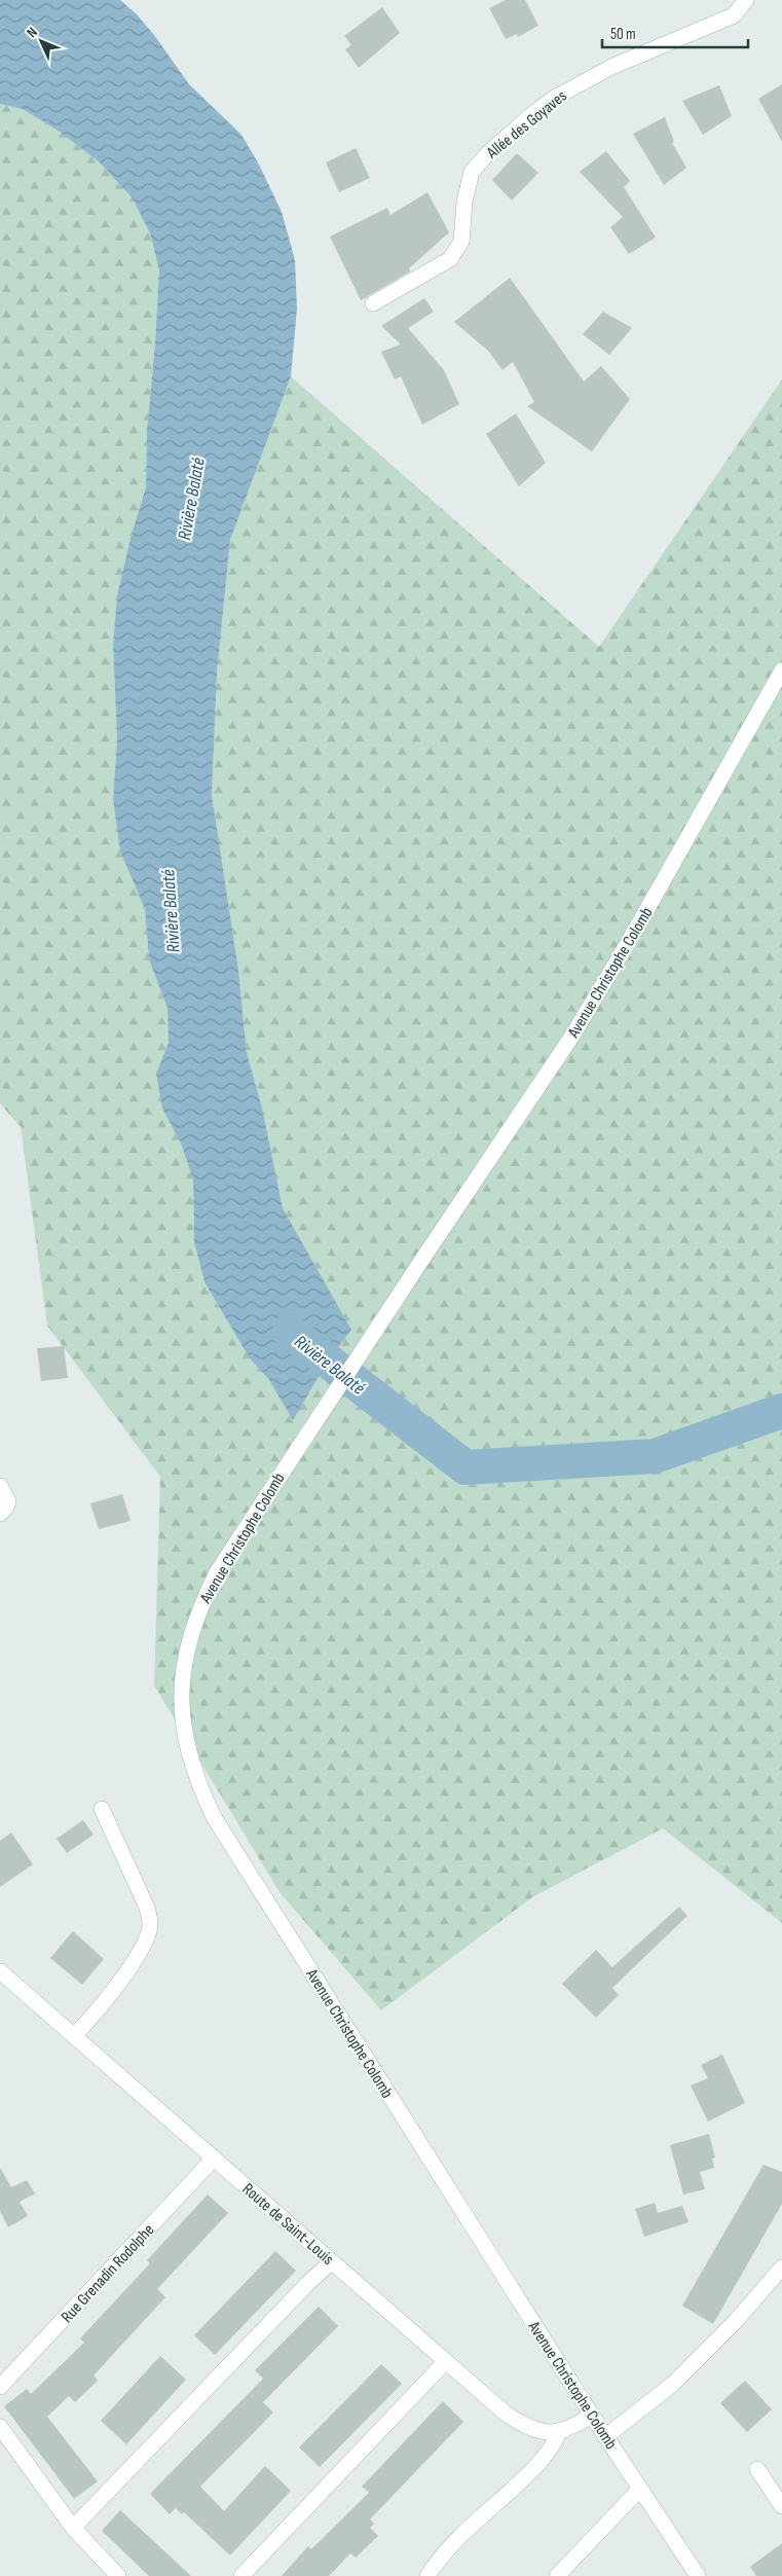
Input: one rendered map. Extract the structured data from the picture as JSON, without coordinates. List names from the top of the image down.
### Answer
{
  "streets": {
    "street": [
      "Allée des Goyaves",
      "Avenue Christophe Colomb",
      "Route de Saint-Louis",
      "Rue Grenadin Rodolphe"
    ]
  },
  "crossings": [
    ["Route de Saint-Louis", "Rue Grenadin Rodolphe"]
  ],
  "water": ["Rivière Balaté"],
  "scale_bar": "50 m",
  "north": "top left"
}
